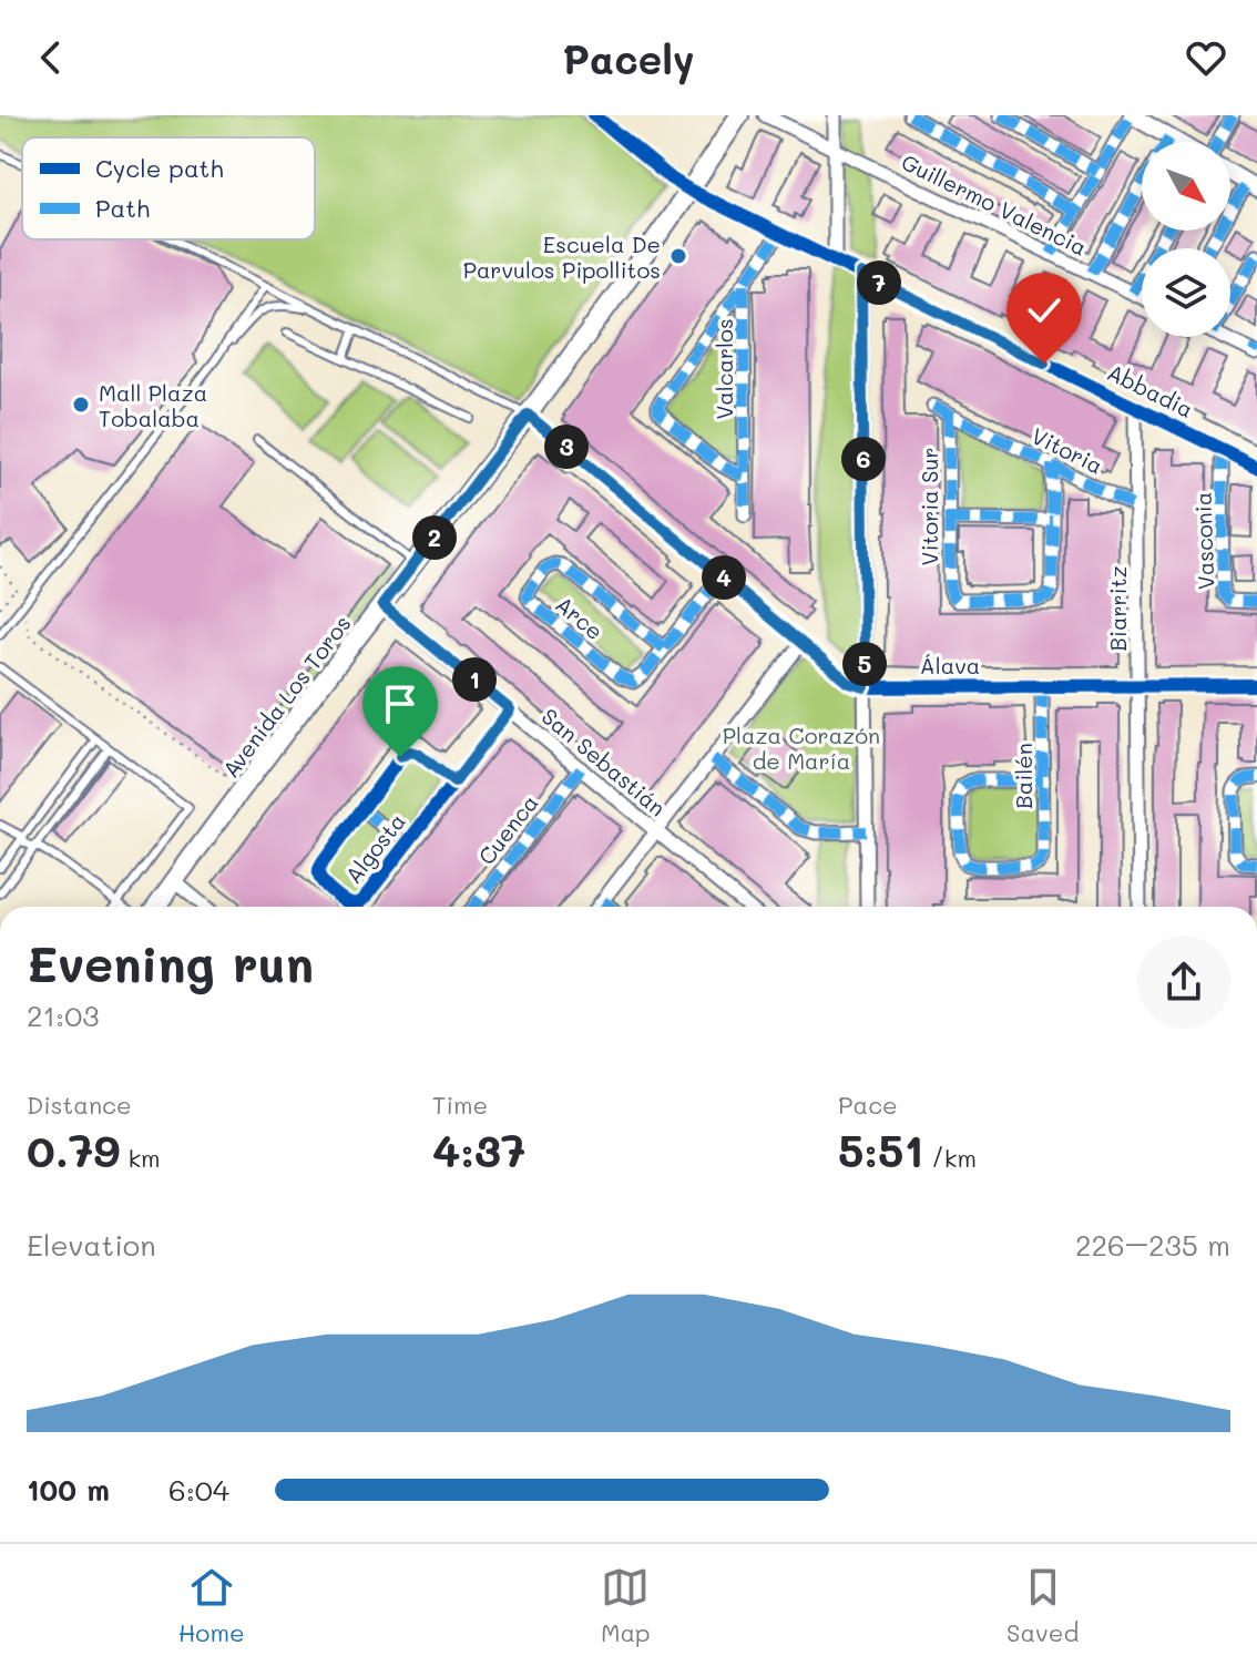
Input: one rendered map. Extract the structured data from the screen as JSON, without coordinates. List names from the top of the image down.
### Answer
{
  "streets": {
    "main road": ["Avenida Los Toros"],
    "street": [
      "Guillermo Valencia",
      "Valcarlos",
      "Abbadia",
      "Vitoria",
      "Vitoria Sur",
      "Vasconia",
      "Biarritz",
      "Arce",
      "Álava",
      "San Sebastián",
      "Bailén",
      "Cuenca",
      "Algosta"
    ]
  },
  "crossings": [
    ["Abbadia", "Vasconia"],
    ["Abbadia", "Biarritz"],
    ["Abbadia", "Avenida Los Toros"],
    ["Vitoria", "Vitoria Sur"],
    ["Vitoria", "Biarritz"],
    ["Biarritz", "Álava"],
    ["Álava", "Bailén"],
    ["Avenida Los Toros", "San Sebastián"],
    ["San Sebastián", "Cuenca"],
    ["San Sebastián", "Algosta"]
  ],
  "parks": ["Plaza Corazón de María"],
  "places": ["Escuela De Parvulos Pipollitos", "Mall Plaza Tobalaba"],
  "legend": ["Cycle path", "Path"],
  "north": "bottom right",
  "page": {
    "header": "Pacely",
    "pins": [
      "7",
      "3",
      "6",
      "2",
      "4",
      "5",
      "1"
    ],
    "heading": ["Evening run", "21:03"],
    "stats": [
      ["Distance", "0.79 km"],
      ["Time", "4:37"],
      ["Pace", "5:51 /km"]
    ],
    "chart": ["Elevation", "226–235 m"],
    "list": [
      {
        "name": "100 m",
        "note": "6:04"
      }
    ],
    "tabs": ["Home", "Map", "Saved"]
  }
}
